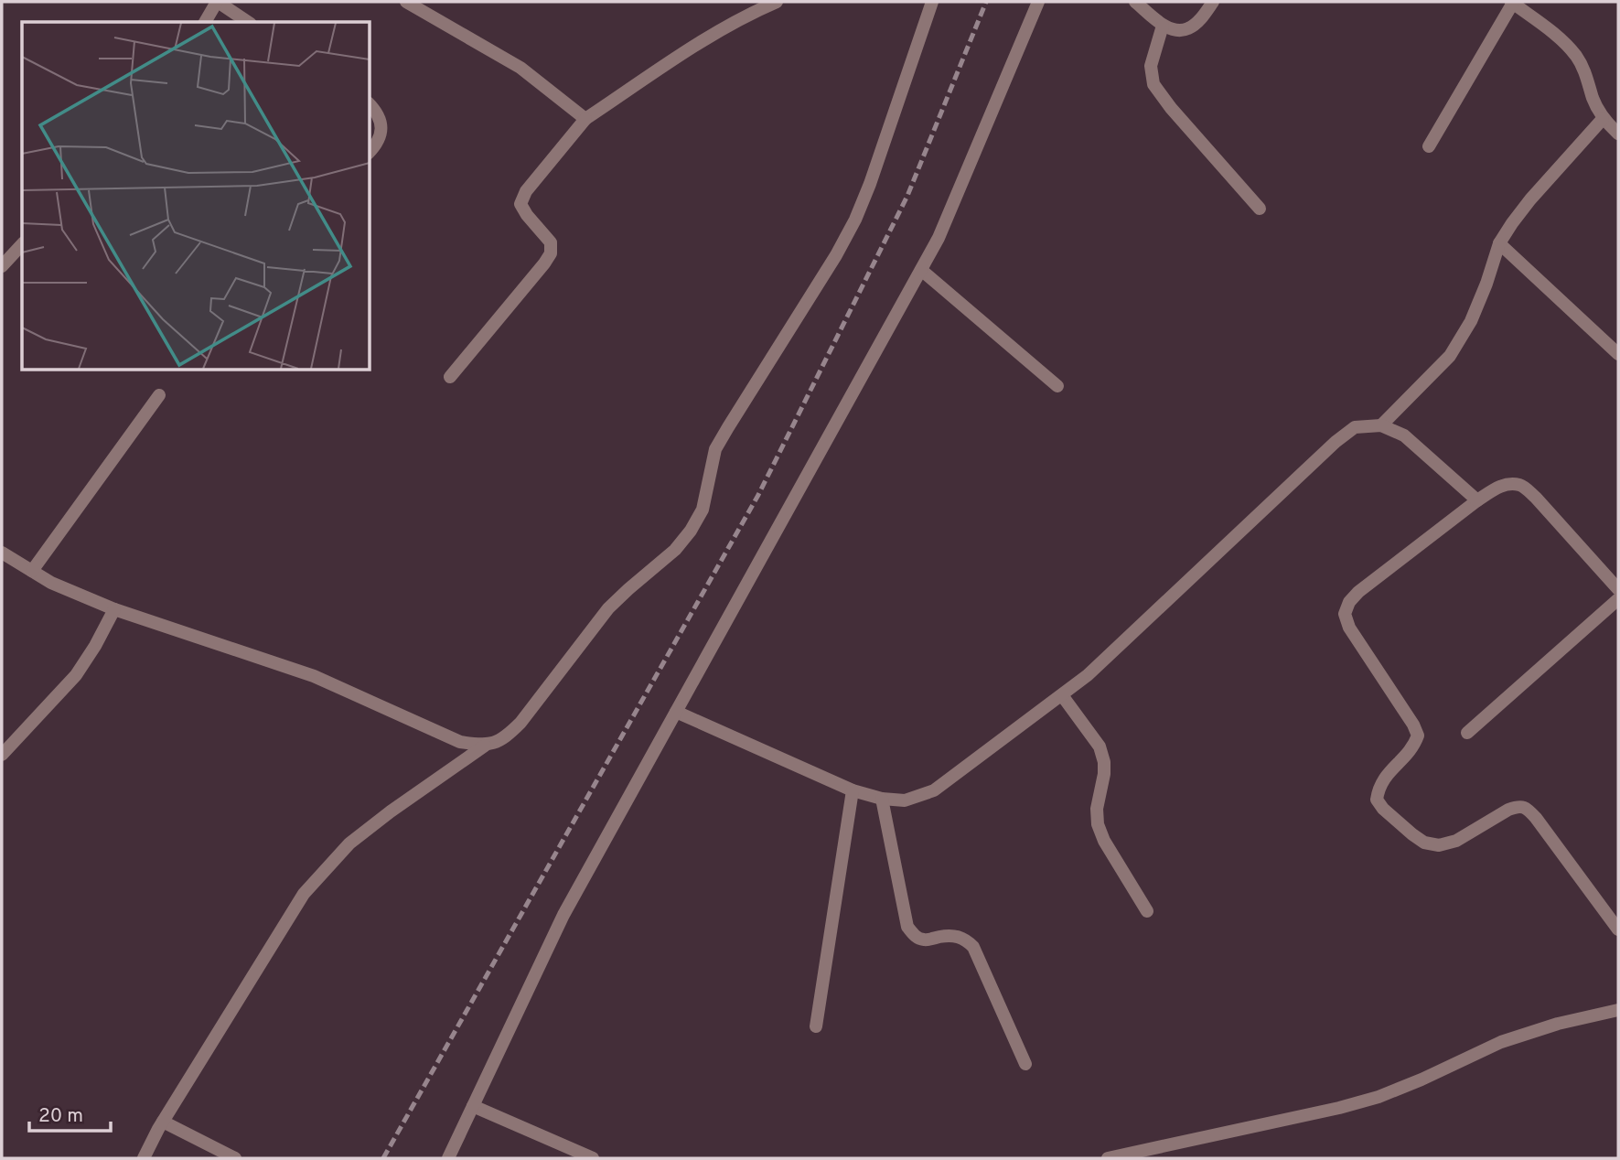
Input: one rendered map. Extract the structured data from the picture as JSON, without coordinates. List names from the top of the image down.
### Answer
{
  "scale_bar": "20 m"
}
